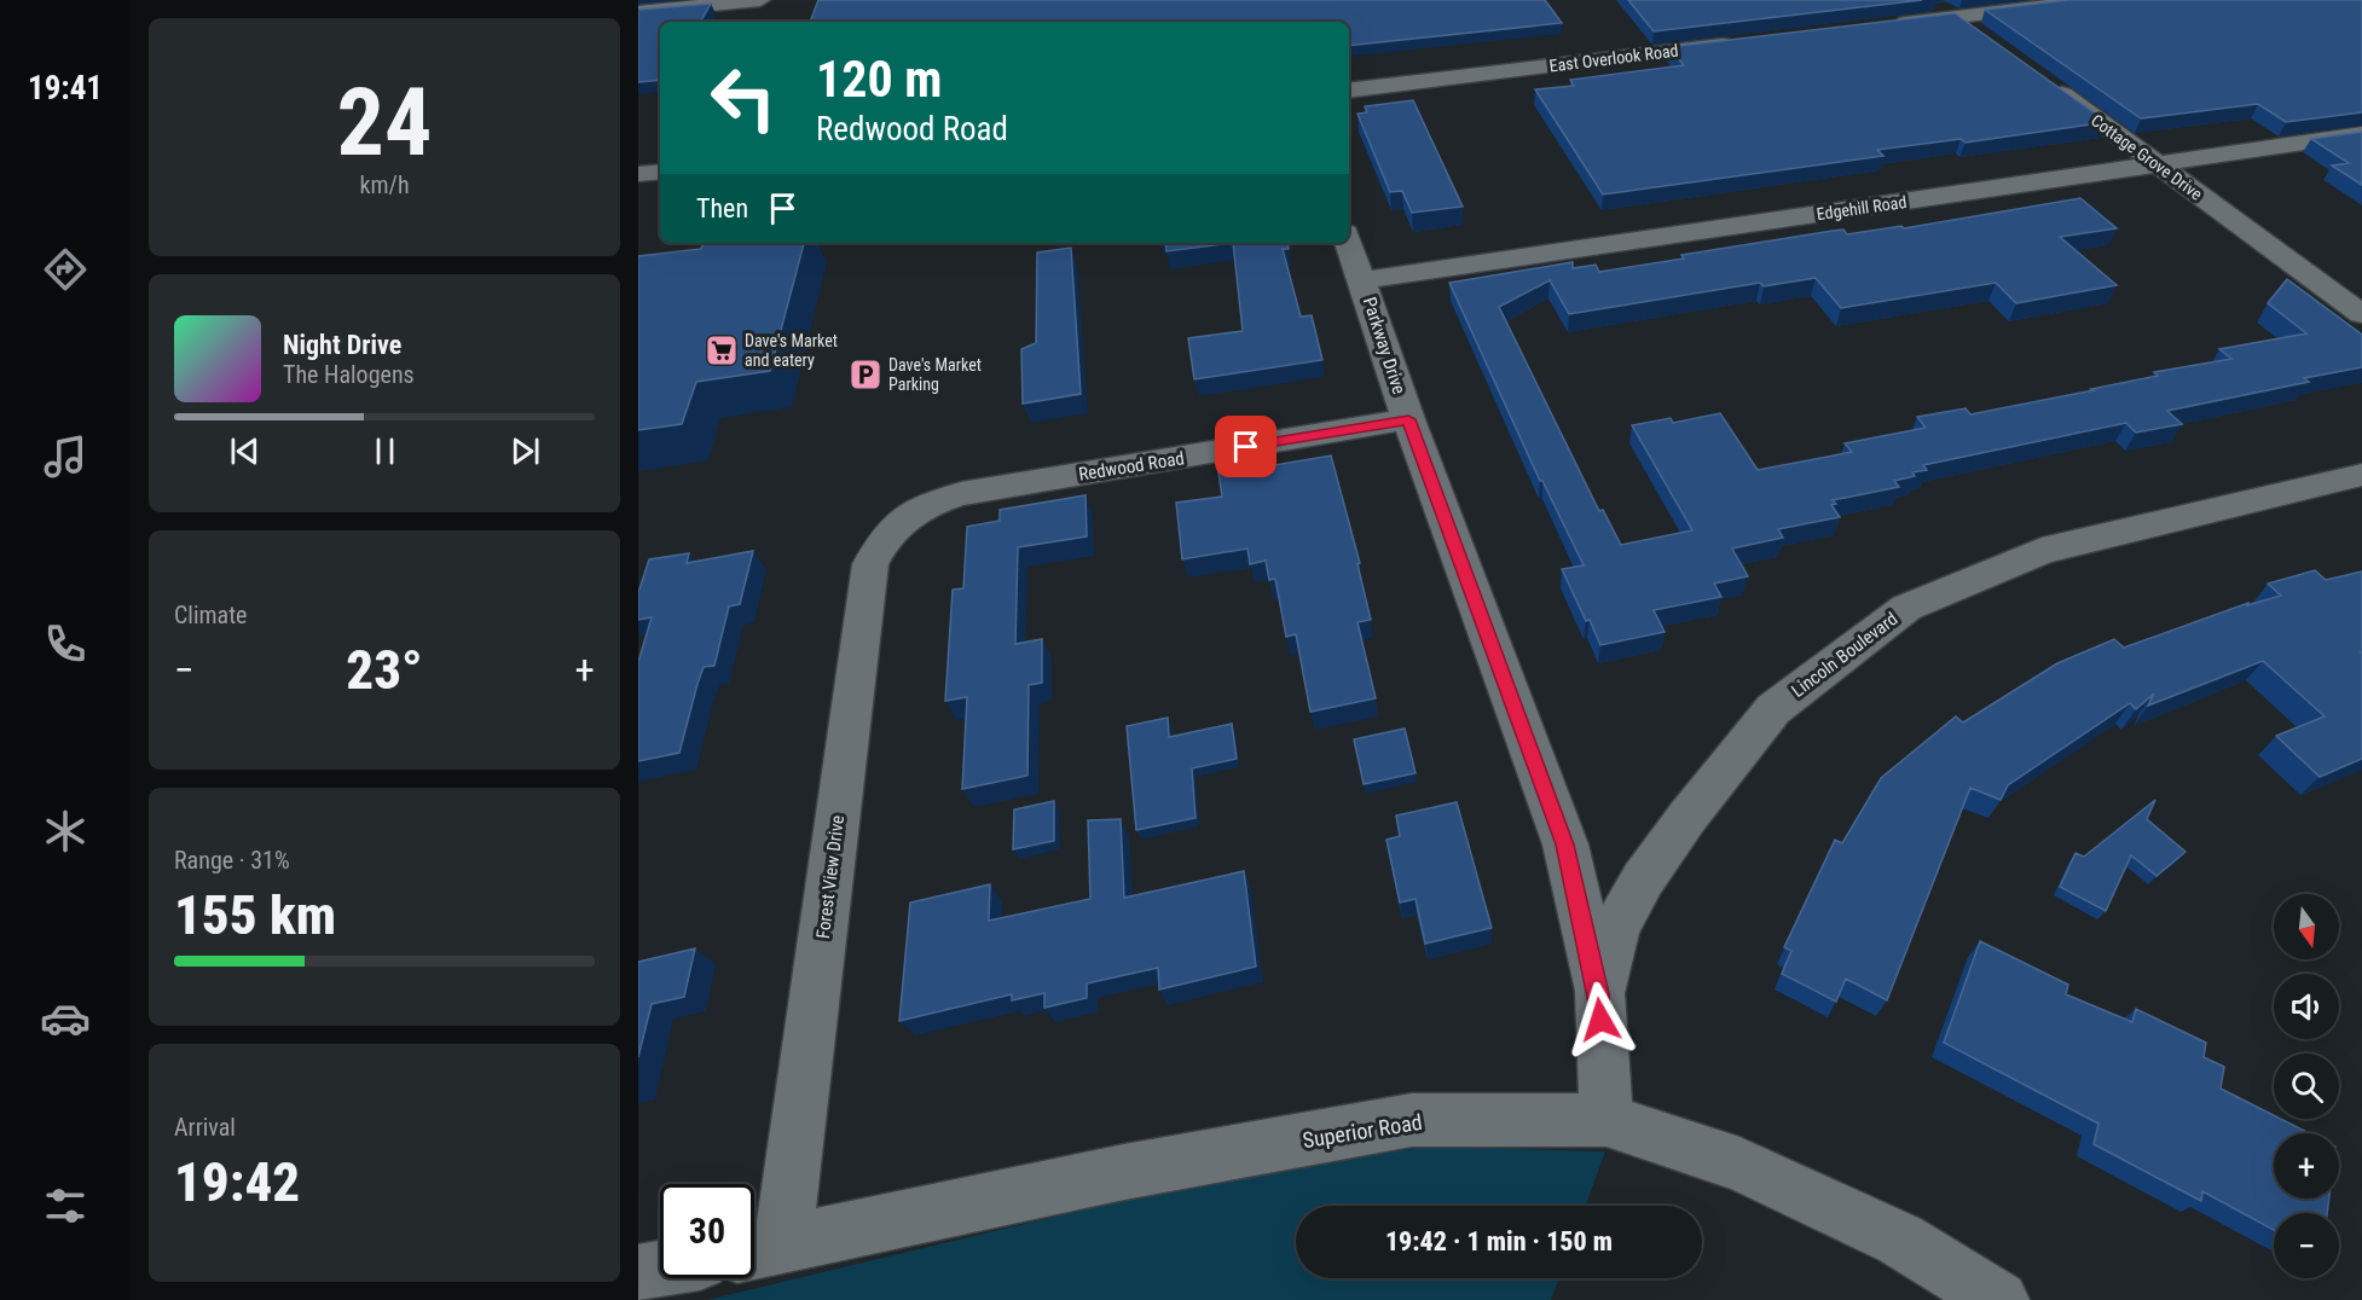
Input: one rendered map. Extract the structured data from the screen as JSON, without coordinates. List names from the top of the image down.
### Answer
{
  "streets": {
    "street": [
      "East Overlook Road",
      "Cottage Grove Drive",
      "Edgehill Road",
      "Parkway Drive",
      "Redwood Road",
      "Lincoln Boulevard",
      "Forest View Drive",
      "Superior Road"
    ]
  },
  "crossings": [
    ["Cottage Grove Drive", "Edgehill Road"],
    ["Edgehill Road", "Parkway Drive"],
    ["Parkway Drive", "Redwood Road"],
    ["Parkway Drive", "Lincoln Boulevard"],
    ["Redwood Road", "Forest View Drive"],
    ["Lincoln Boulevard", "Superior Road"],
    ["Forest View Drive", "Superior Road"]
  ],
  "places": {
    "supermarket": ["Dave's Market and eatery"],
    "parking": ["Dave's Market Parking"]
  },
  "north": "bottom",
  "page": {
    "tabs": "19:41",
    "tile": [
      ["24", "km/h"],
      "Climate",
      ["Range · 31%", "155 km"],
      ["Arrival", "19:42"]
    ],
    "turn": ["120 m", "Redwood Road"],
    "then": "Then",
    "song": ["Night Drive", "The Halogens"],
    "heat": ["−", "23°", "+"],
    "map_buttons": ["+", "−"],
    "limit": "30",
    "trip": "19:42 · 1 min · 150 m"
  }
}
